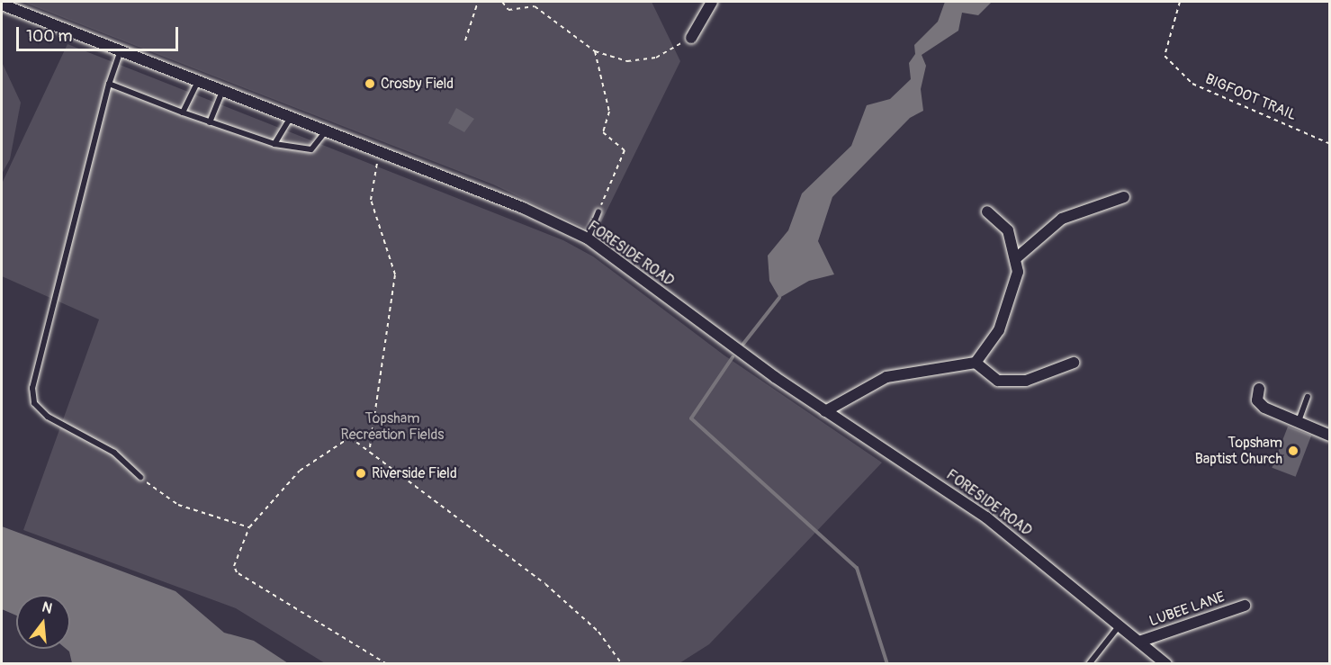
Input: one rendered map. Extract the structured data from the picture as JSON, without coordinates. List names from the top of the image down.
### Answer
{
  "streets": {
    "street": ["FORESIDE ROAD", "LUBEE LANE"],
    "path": ["BIGFOOT TRAIL"]
  },
  "crossings": [
    ["FORESIDE ROAD", "LUBEE LANE"]
  ],
  "parks": ["Topsham Recreation Fields"],
  "places": ["Crosby Field", "Topsham Baptist Church", "Riverside Field"],
  "scale_bar": "100 m",
  "north": "top"
}
